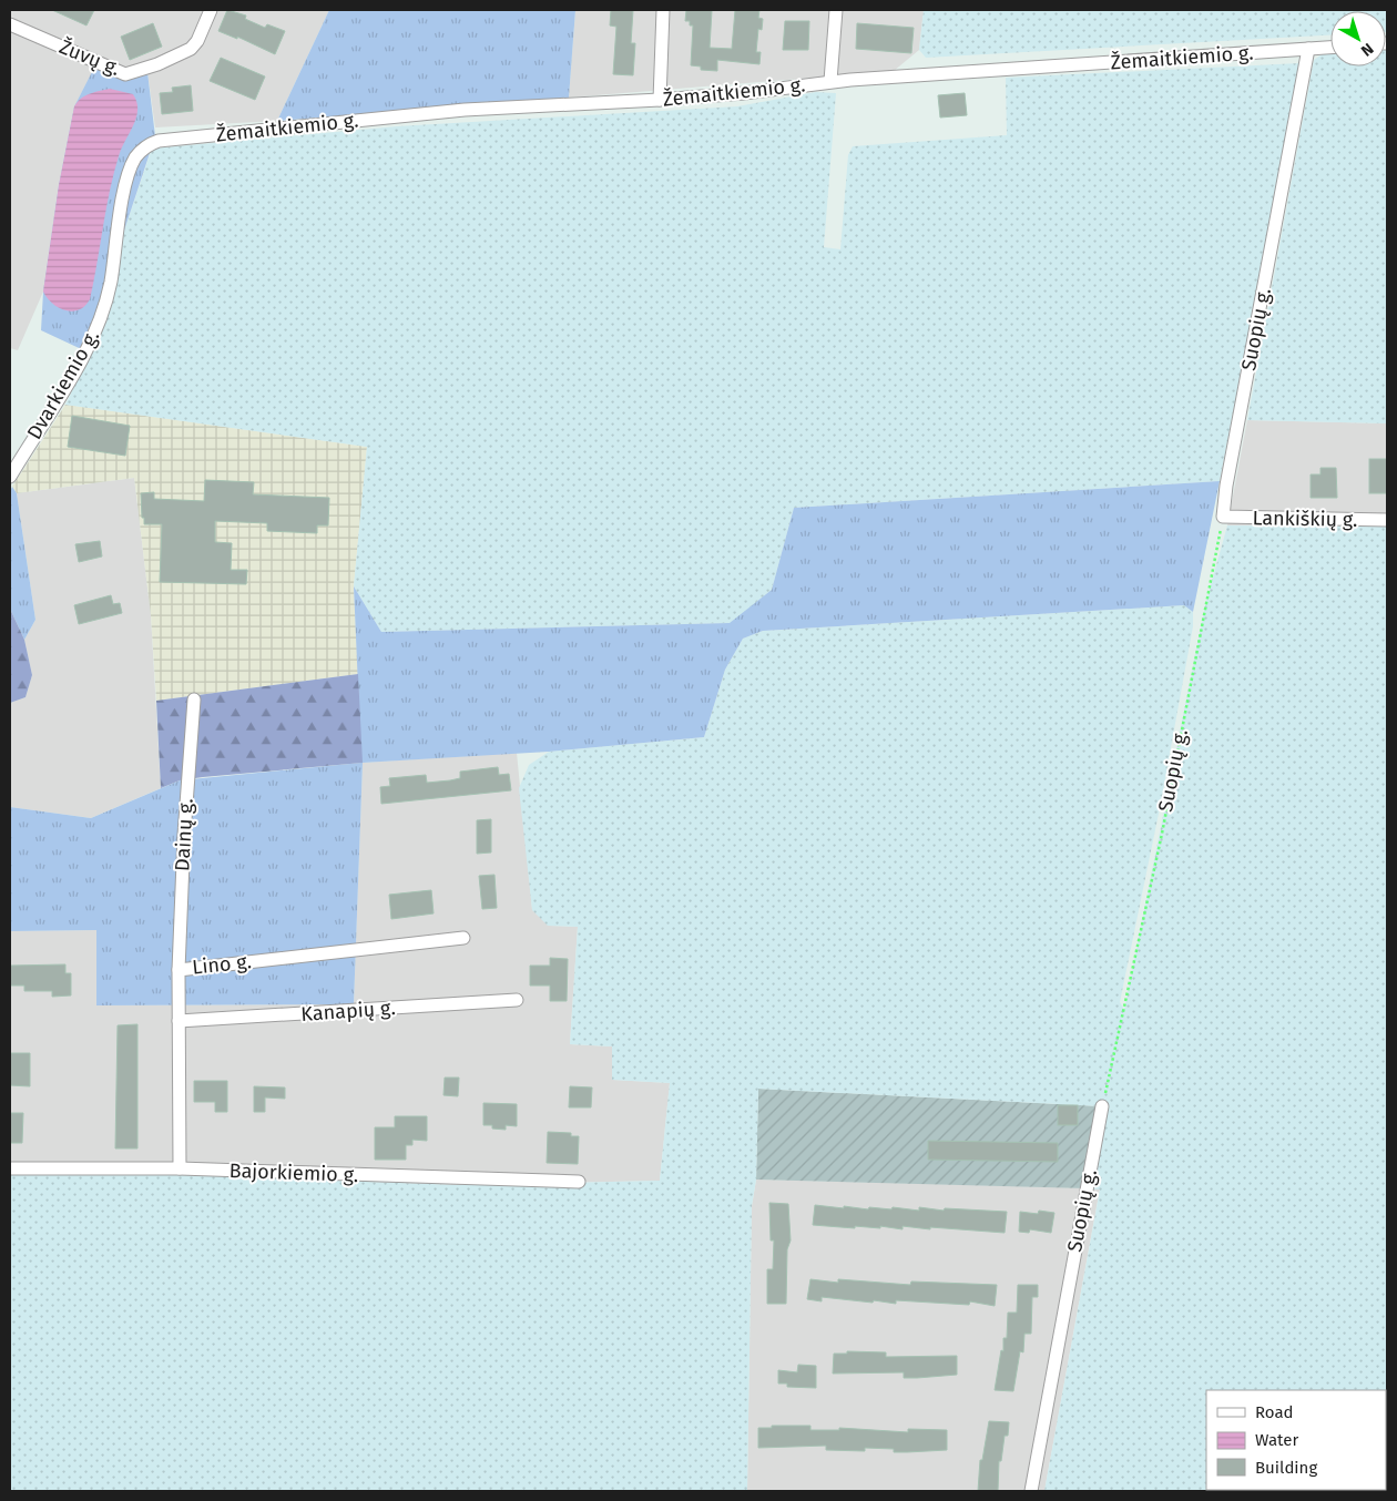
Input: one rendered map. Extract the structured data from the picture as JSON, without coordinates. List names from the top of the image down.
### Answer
{
  "streets": {
    "street": [
      "Žuvų g.",
      "Žemaitkiemio g.",
      "Suopių g.",
      "Dvarkiemio g.",
      "Lankiškių g.",
      "Dainų g.",
      "Lino g.",
      "Kanapių g.",
      "Bajorkiemio g."
    ]
  },
  "crossings": [
    ["Žemaitkiemio g.", "Suopių g."],
    ["Žemaitkiemio g.", "Dvarkiemio g."],
    ["Suopių g.", "Lankiškių g."],
    ["Dainų g.", "Lino g."],
    ["Lino g.", "Kanapių g."],
    ["Lino g.", "Bajorkiemio g."]
  ],
  "legend": ["Road", "Water", "Building"],
  "north": "bottom right"
}
